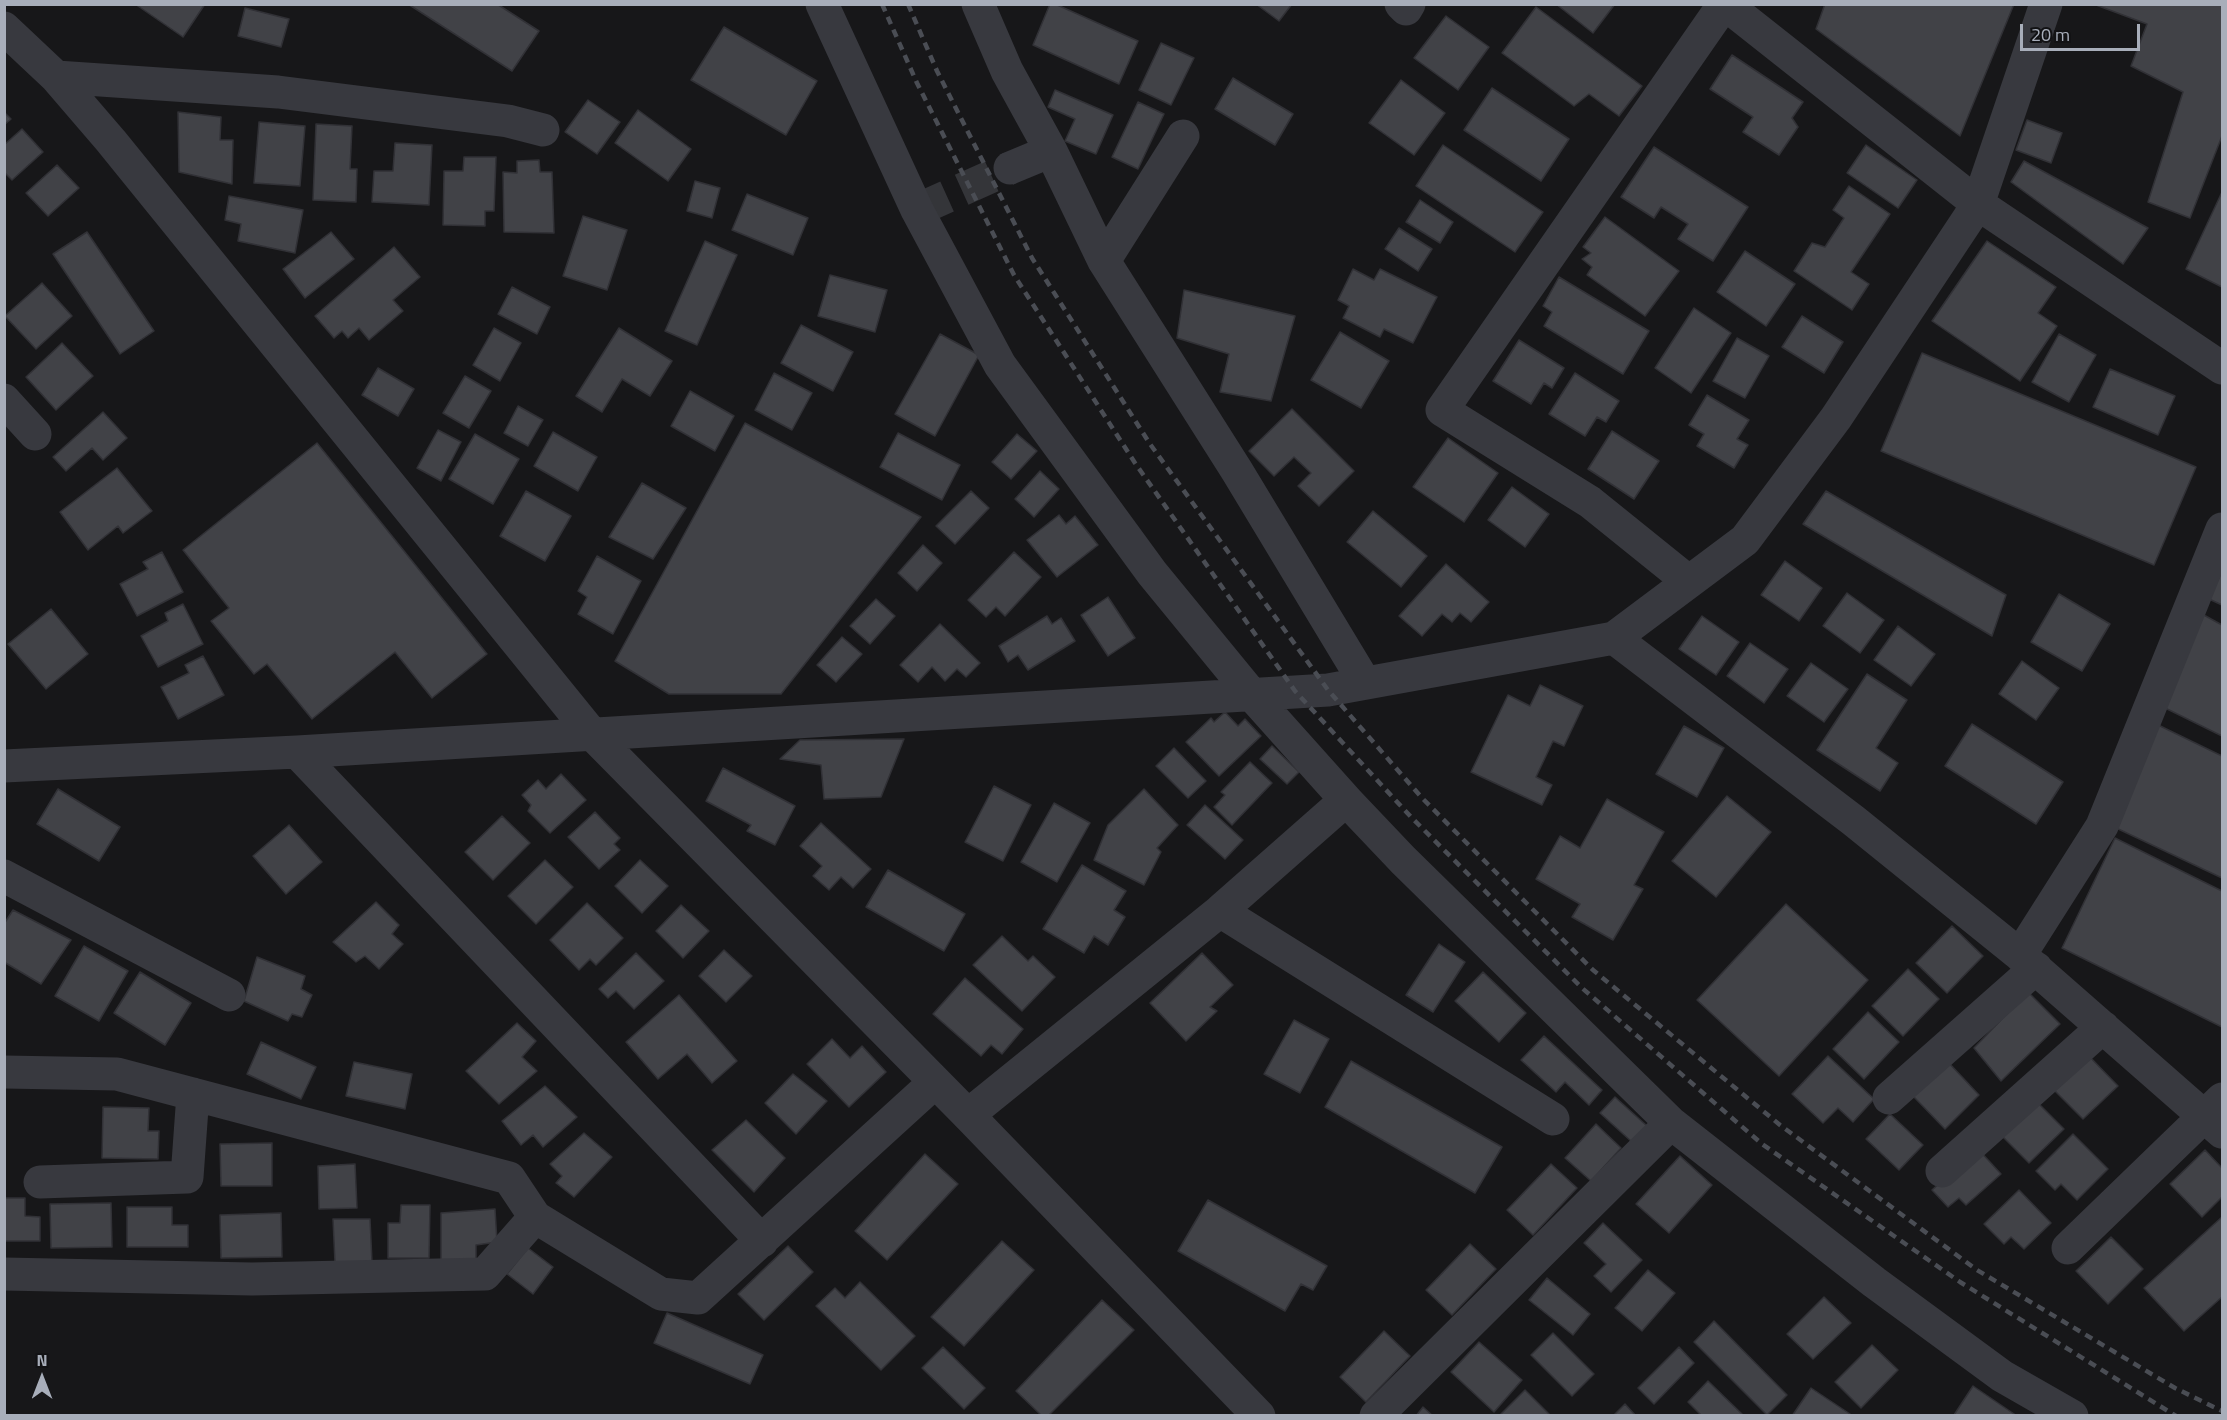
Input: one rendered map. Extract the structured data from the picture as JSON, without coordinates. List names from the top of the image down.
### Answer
{
  "scale_bar": "20 m",
  "north": "top"
}
